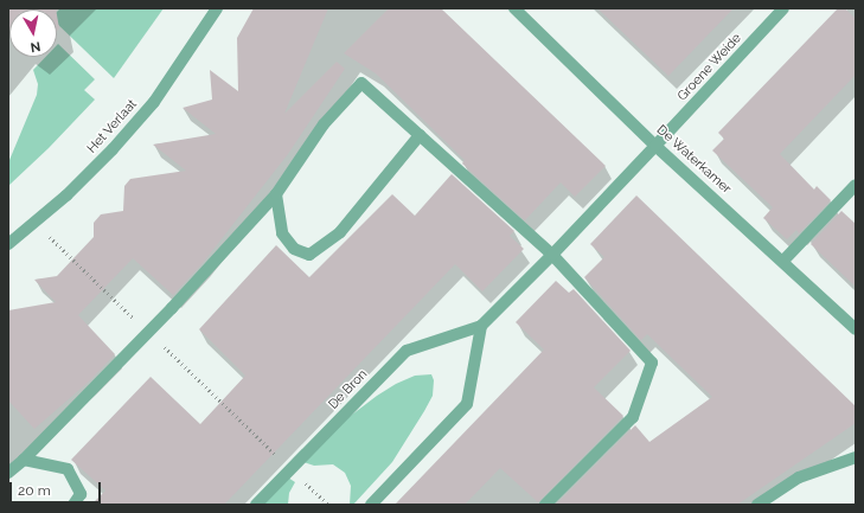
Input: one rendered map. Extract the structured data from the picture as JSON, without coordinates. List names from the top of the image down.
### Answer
{
  "streets": {
    "street": [
      "Groene Weide",
      "Het Verlaat",
      "De Waterkamer",
      "De Bron"
    ]
  },
  "crossings": [
    ["Groene Weide", "De Waterkamer"],
    ["Groene Weide", "De Bron"],
    ["De Waterkamer", "De Bron"]
  ],
  "scale_bar": "20 m",
  "north": "bottom"
}
